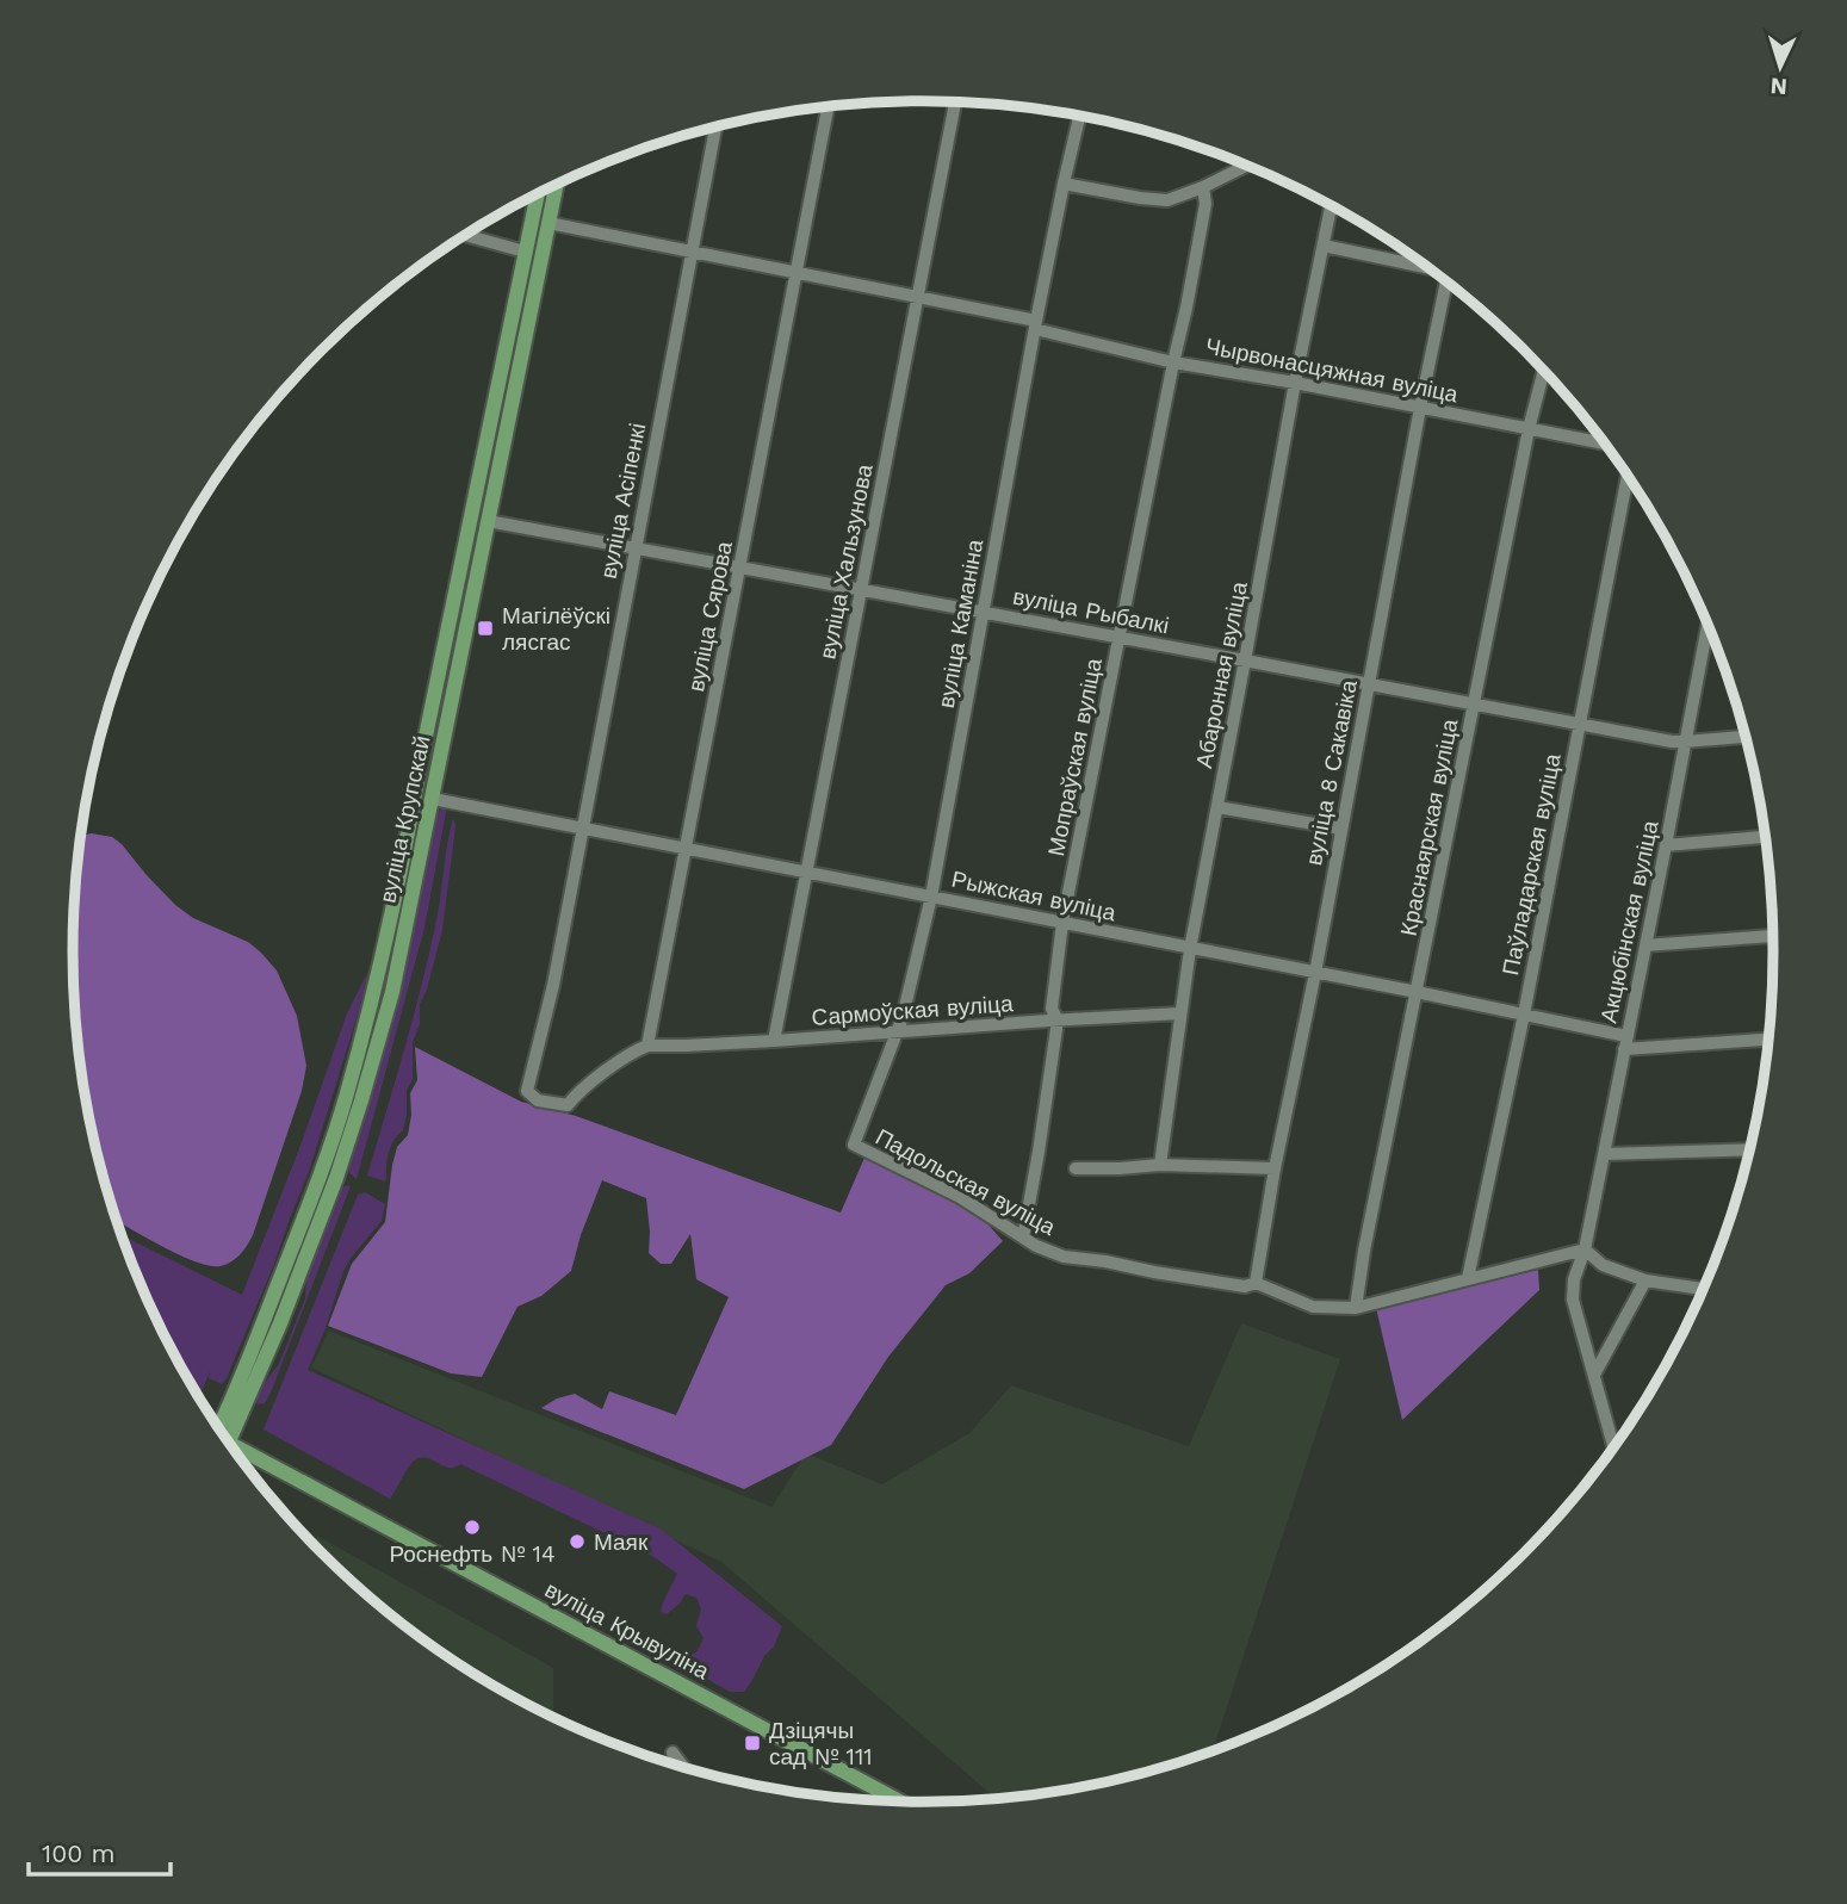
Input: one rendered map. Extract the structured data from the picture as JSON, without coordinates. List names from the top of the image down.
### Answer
{
  "streets": {
    "main road": ["вуліца Крупскай", "вуліца Крывуліна"],
    "street": [
      "Чырвонасцяжная вуліца",
      "вуліца Асіпенкі",
      "вуліца Хальзунова",
      "вуліца Рыбалкі",
      "вуліца Сярова",
      "вуліца Каманіна",
      "Абаронная вуліца",
      "Мопраўская вуліца",
      "вуліца 8 Сакавіка",
      "Краснаярская вуліца",
      "Паўладарская вуліца",
      "Рыжская вуліца",
      "Акцюбінская вуліца",
      "Сармоўская вуліца",
      "Падольская вуліца"
    ]
  },
  "crossings": [
    ["Чырвонасцяжная вуліца", "вуліца Асіпенкі"],
    ["Чырвонасцяжная вуліца", "вуліца Хальзунова"],
    ["Чырвонасцяжная вуліца", "вуліца Сярова"],
    ["Чырвонасцяжная вуліца", "вуліца Каманіна"],
    ["Чырвонасцяжная вуліца", "Абаронная вуліца"],
    ["Чырвонасцяжная вуліца", "Мопраўская вуліца"],
    ["Чырвонасцяжная вуліца", "вуліца 8 Сакавіка"],
    ["Чырвонасцяжная вуліца", "вуліца Крупскай"],
    ["Чырвонасцяжная вуліца", "Краснаярская вуліца"],
    ["вуліца Асіпенкі", "вуліца Рыбалкі"],
    ["вуліца Асіпенкі", "вуліца Сярова"],
    ["вуліца Асіпенкі", "Рыжская вуліца"],
    ["вуліца Асіпенкі", "Сармоўская вуліца"],
    ["вуліца Хальзунова", "вуліца Рыбалкі"],
    ["вуліца Хальзунова", "Рыжская вуліца"],
    ["вуліца Хальзунова", "Сармоўская вуліца"],
    ["вуліца Рыбалкі", "вуліца Сярова"],
    ["вуліца Рыбалкі", "вуліца Каманіна"],
    ["вуліца Рыбалкі", "Абаронная вуліца"],
    ["вуліца Рыбалкі", "Мопраўская вуліца"],
    ["вуліца Рыбалкі", "вуліца 8 Сакавіка"],
    ["вуліца Рыбалкі", "вуліца Крупскай"],
    ["вуліца Рыбалкі", "Краснаярская вуліца"],
    ["вуліца Рыбалкі", "Паўладарская вуліца"],
    ["вуліца Рыбалкі", "Акцюбінская вуліца"],
    ["вуліца Сярова", "Рыжская вуліца"],
    ["вуліца Сярова", "Сармоўская вуліца"],
    ["вуліца Каманіна", "Рыжская вуліца"],
    ["вуліца Каманіна", "Сармоўская вуліца"],
    ["вуліца Каманіна", "Падольская вуліца"],
    ["Абаронная вуліца", "Рыжская вуліца"],
    ["Абаронная вуліца", "Сармоўская вуліца"],
    ["Мопраўская вуліца", "Рыжская вуліца"],
    ["Мопраўская вуліца", "Сармоўская вуліца"],
    ["Мопраўская вуліца", "Падольская вуліца"],
    ["вуліца 8 Сакавіка", "Рыжская вуліца"],
    ["вуліца 8 Сакавіка", "Падольская вуліца"],
    ["вуліца Крупскай", "Рыжская вуліца"],
    ["Краснаярская вуліца", "Рыжская вуліца"],
    ["Паўладарская вуліца", "Рыжская вуліца"],
    ["Рыжская вуліца", "Акцюбінская вуліца"]
  ],
  "places": {
    "transit": ["Магілёўскі лясгас", "Дзіцячы сад № 111"],
    "other": ["Роснефть № 14", "Маяк"]
  },
  "scale_bar": "100 m",
  "north": "bottom"
}
